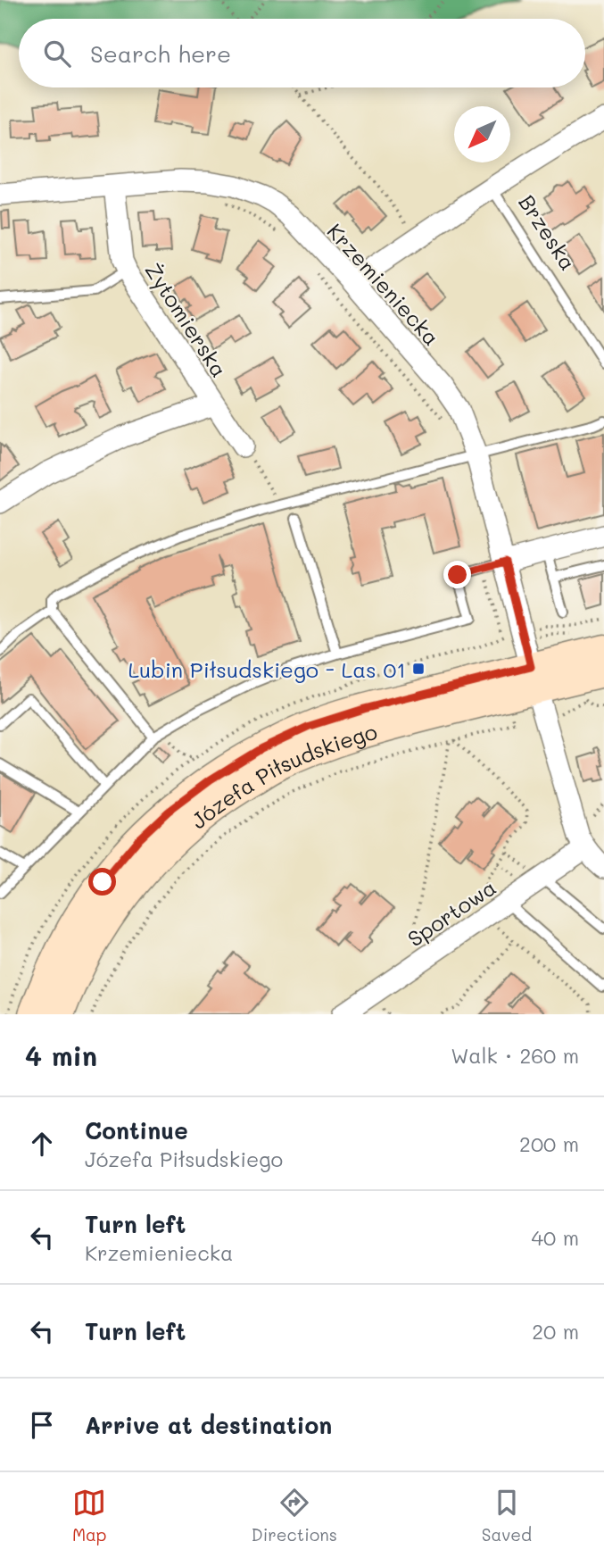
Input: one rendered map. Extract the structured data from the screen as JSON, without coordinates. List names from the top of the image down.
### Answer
{
  "streets": {
    "street": [
      "Brzeska",
      "Krzemieniecka",
      "Żytomierska",
      "Józefa Piłsudskiego",
      "Sportowa"
    ]
  },
  "crossings": [
    ["Brzeska", "Krzemieniecka"],
    ["Krzemieniecka", "Żytomierska"],
    ["Krzemieniecka", "Józefa Piłsudskiego"],
    ["Krzemieniecka", "Sportowa"]
  ],
  "places": {
    "transit": ["Lubin Piłsudskiego - Las 01"]
  },
  "north": "bottom left",
  "page": {
    "search": "Search here",
    "heading": ["4 min", "Walk · 260 m"],
    "list": [
      ["Continue", "Józefa Piłsudskiego", "200 m"],
      ["Turn left", "Krzemieniecka", "40 m"],
      ["Turn left", "20 m"],
      "Arrive at destination"
    ],
    "nav": ["Map", "Directions", "Saved"]
  }
}
